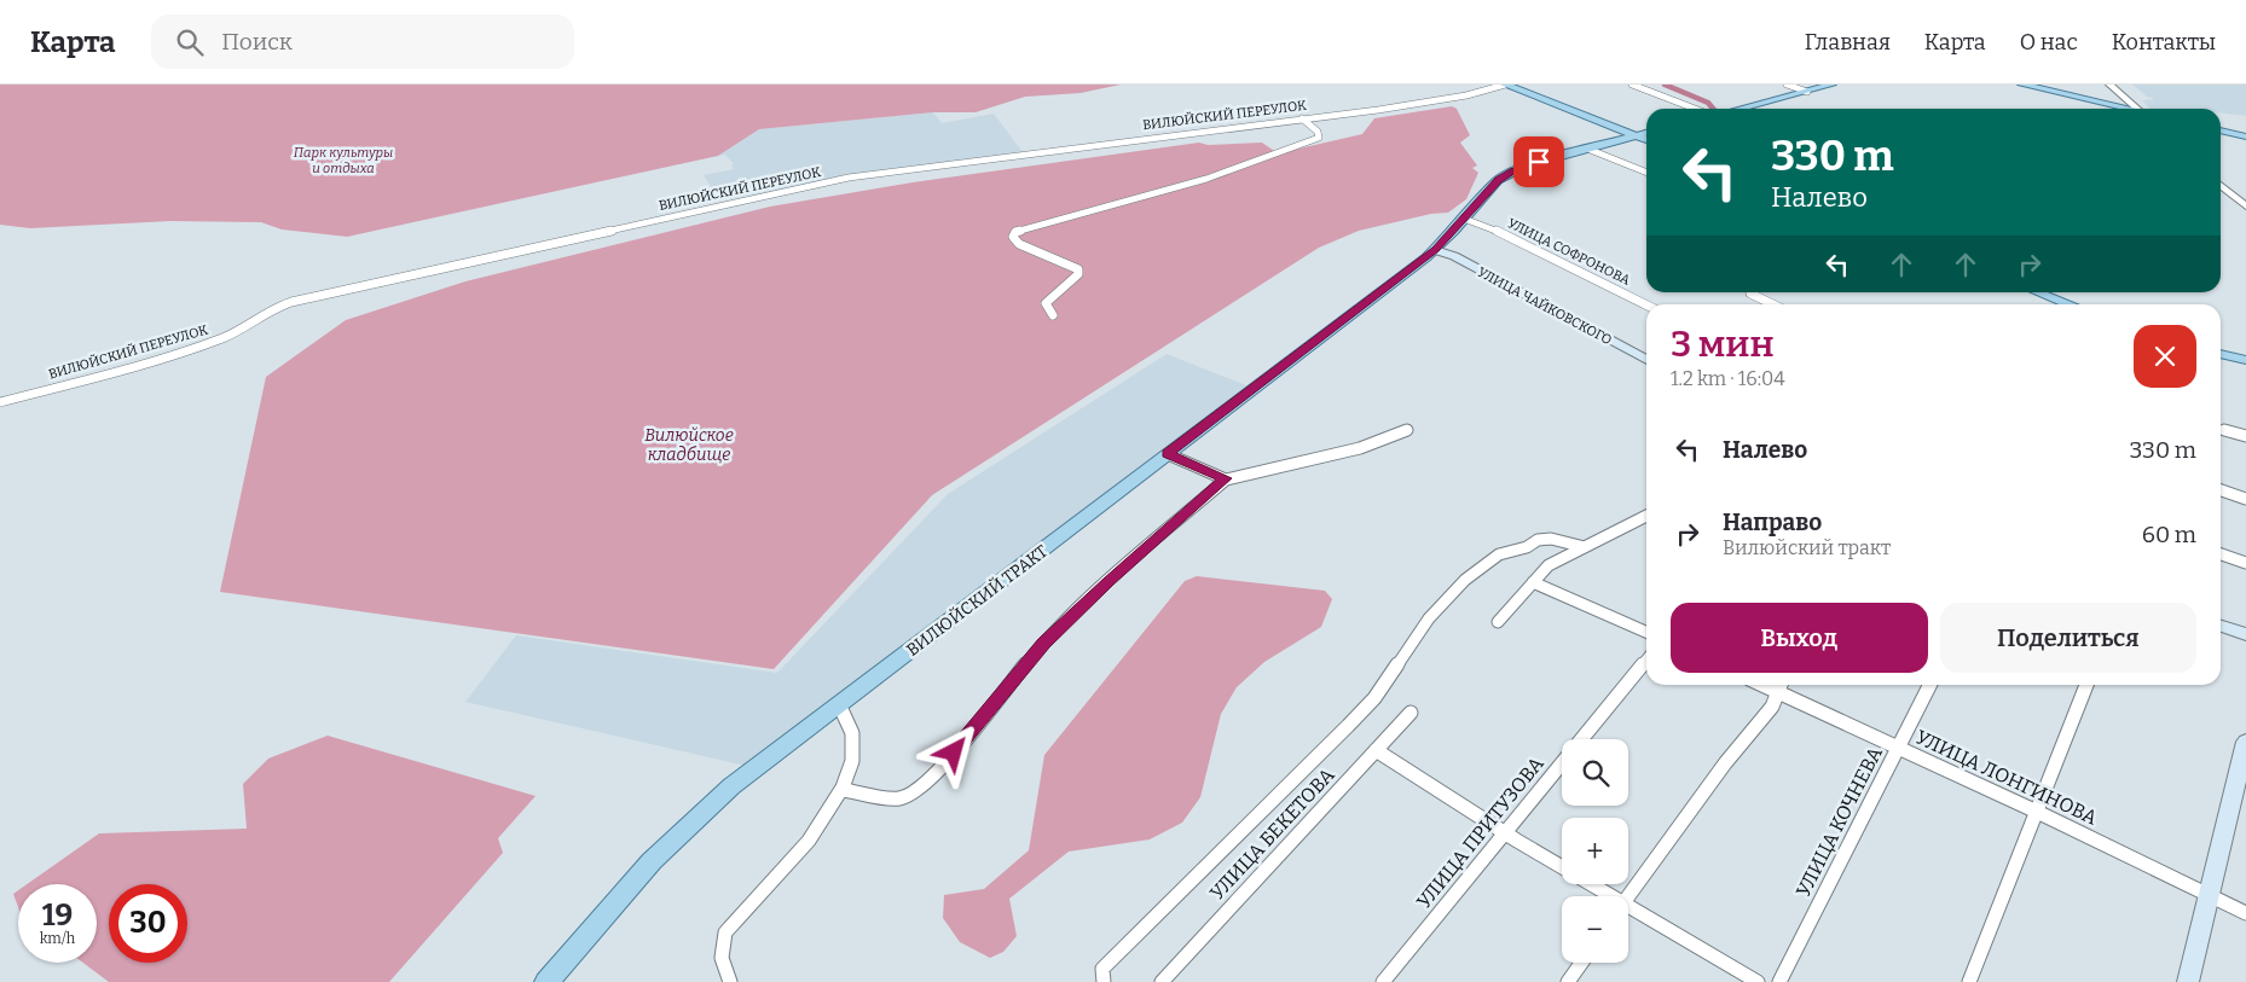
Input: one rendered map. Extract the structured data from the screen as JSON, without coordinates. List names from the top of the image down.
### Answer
{
  "streets": {
    "main road": ["УЛИЦА ЧАЙКОВСКОГО", "ВИЛЮЙСКИЙ ТРАКТ"],
    "street": [
      "ВИЛЮЙСКИЙ ПЕРЕУЛОК",
      "УЛИЦА СОФРОНОВА",
      "УЛИЦА ЛОНГИНОВА",
      "УЛИЦА КОЧНЕВА",
      "УЛИЦА ПРИТУЗОВА",
      "УЛИЦА БЕКЕТОВА"
    ]
  },
  "crossings": [
    ["УЛИЦА СОФРОНОВА", "ВИЛЮЙСКИЙ ТРАКТ"],
    ["УЛИЦА ЧАЙКОВСКОГО", "ВИЛЮЙСКИЙ ТРАКТ"],
    ["УЛИЦА ЛОНГИНОВА", "УЛИЦА КОЧНЕВА"]
  ],
  "parks": ["Парк культуры и отдыха", "Вилюйское кладбище"],
  "page": {
    "header": "Карта",
    "search": "Поиск",
    "nav": [
      "Главная",
      "Карта",
      "О нас",
      "Контакты"
    ],
    "turn": ["330 m", "Налево"],
    "heading": ["3 мин", "1.2 km · 16:04"],
    "list": [
      {
        "name": "Налево",
        "value": "330 m"
      },
      {
        "name": "Направо",
        "note": "Вилюйский тракт",
        "value": "60 m"
      }
    ],
    "buttons": ["Выход", "Поделиться"],
    "map_buttons": ["+", "−"],
    "speed": "19 km/h",
    "limit": "30"
  }
}
